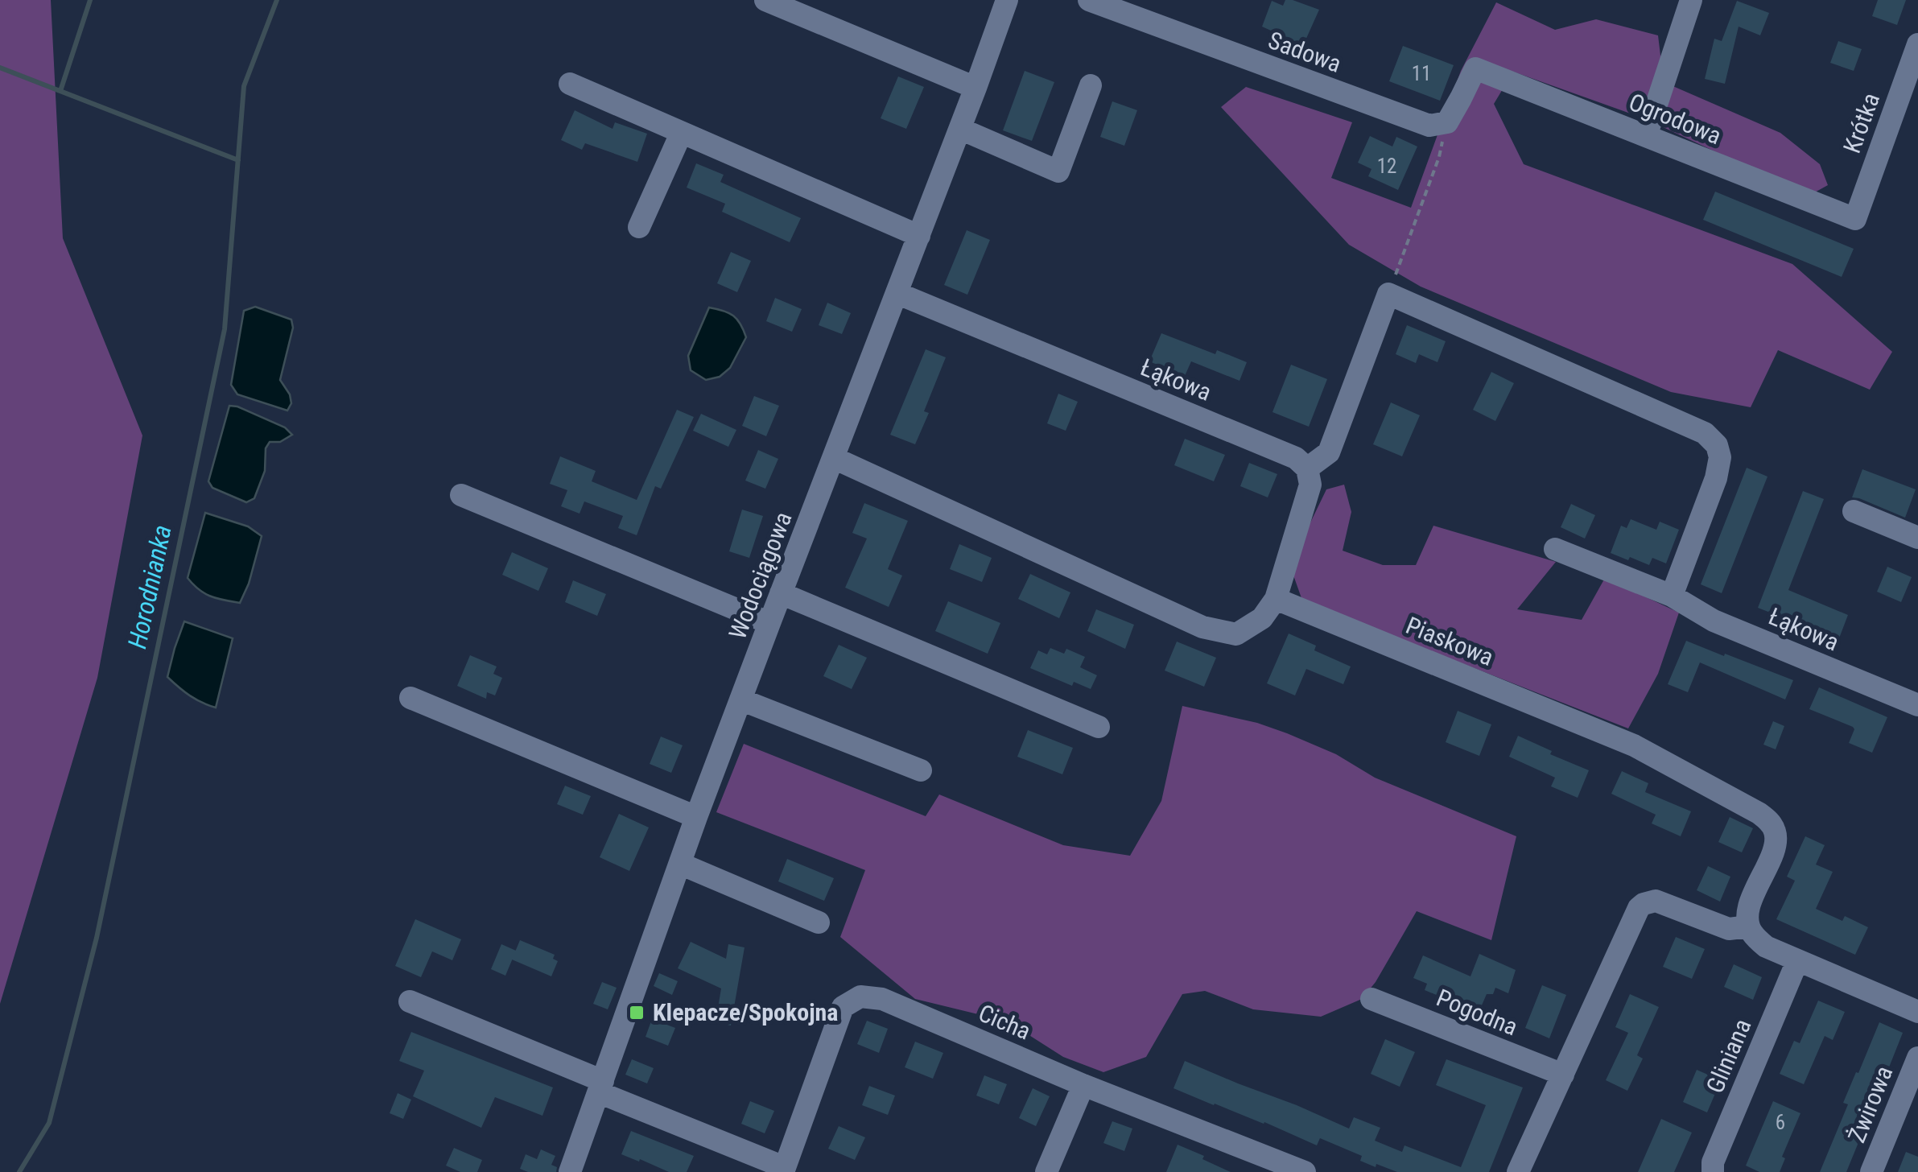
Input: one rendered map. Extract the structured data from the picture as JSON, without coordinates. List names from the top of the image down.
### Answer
{
  "streets": {
    "street": [
      "Sadowa",
      "Ogrodowa",
      "Krótka",
      "Łąkowa",
      "Wodociągowa",
      "Piaskowa",
      "Pogodna",
      "Cicha",
      "Gliniana",
      "Żwirowa"
    ]
  },
  "crossings": [
    ["Sadowa", "Ogrodowa"],
    ["Ogrodowa", "Krótka"],
    ["Łąkowa", "Wodociągowa"]
  ],
  "water": ["Horodnianka"],
  "places": {
    "transit": ["Klepacze/Spokojna"]
  },
  "house_numbers": ["11", "12", "6"]
}
